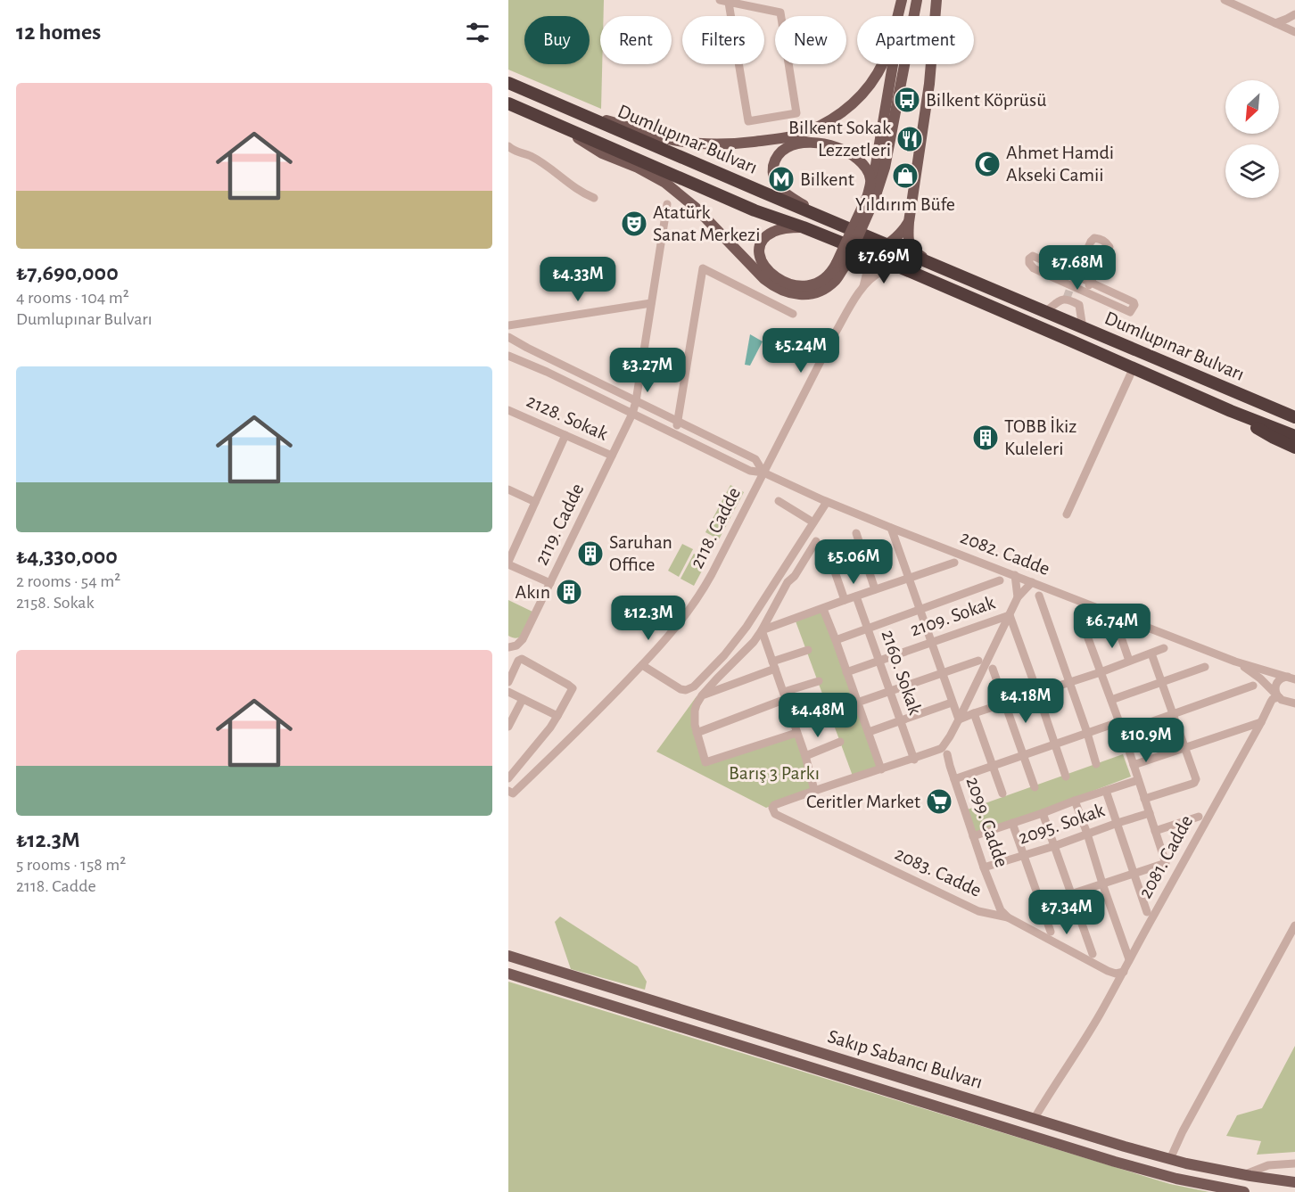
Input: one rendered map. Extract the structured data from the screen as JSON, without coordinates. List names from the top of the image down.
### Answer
{
  "streets": {
    "highway": ["Dumlupınar Bulvarı"],
    "main road": ["Sakıp Sabancı Bulvarı"],
    "street": [
      "2128. Sokak",
      "2119. Cadde",
      "2118. Cadde",
      "2082. Cadde",
      "2109. Sokak",
      "2160. Sokak",
      "2099. Cadde",
      "2095. Sokak",
      "2081. Cadde",
      "2083. Cadde"
    ]
  },
  "crossings": [
    ["2128. Sokak", "2119. Cadde"],
    ["2118. Cadde", "2082. Cadde"],
    ["2082. Cadde", "2081. Cadde"],
    ["2109. Sokak", "2160. Sokak"],
    ["2099. Cadde", "2095. Sokak"],
    ["2099. Cadde", "2083. Cadde"],
    ["2081. Cadde", "2083. Cadde"],
    ["2081. Cadde", "Sakıp Sabancı Bulvarı"]
  ],
  "parks": ["Barış 3 Parkı"],
  "places": {
    "bus stop": ["Bilkent Köprüsü"],
    "restaurant": ["Bilkent Sokak Lezzetleri"],
    "mosque": ["Ahmet Hamdi Akseki Camii"],
    "shop": ["Yıldırım Büfe"],
    "metro station": ["Bilkent"],
    "theatre": ["Atatürk Sanat Merkezi"],
    "building": ["TOBB İkiz Kuleleri", "Saruhan Office", "Akın"],
    "supermarket": ["Ceritler Market"]
  },
  "north": "bottom left",
  "page": {
    "heading": "12 homes",
    "chip": [
      "Buy",
      "Rent",
      "Filters",
      "New",
      "Apartment"
    ],
    "list": [
      {
        "name": "₺7,690,000",
        "note": "4 rooms · 104 m² · Dumlupınar Bulvarı"
      },
      {
        "name": "₺4,330,000",
        "note": "2 rooms · 54 m² · 2158. Sokak"
      },
      {
        "name": "₺12.3M",
        "note": "5 rooms · 158 m² · 2118. Cadde"
      }
    ],
    "price": [
      "₺7.69M",
      "₺7.68M",
      "₺4.33M",
      "₺5.24M",
      "₺3.27M",
      "₺5.06M",
      "₺12.3M",
      "₺6.74M",
      "₺4.18M",
      "₺4.48M",
      "₺10.9M",
      "₺7.34M"
    ]
  }
}
